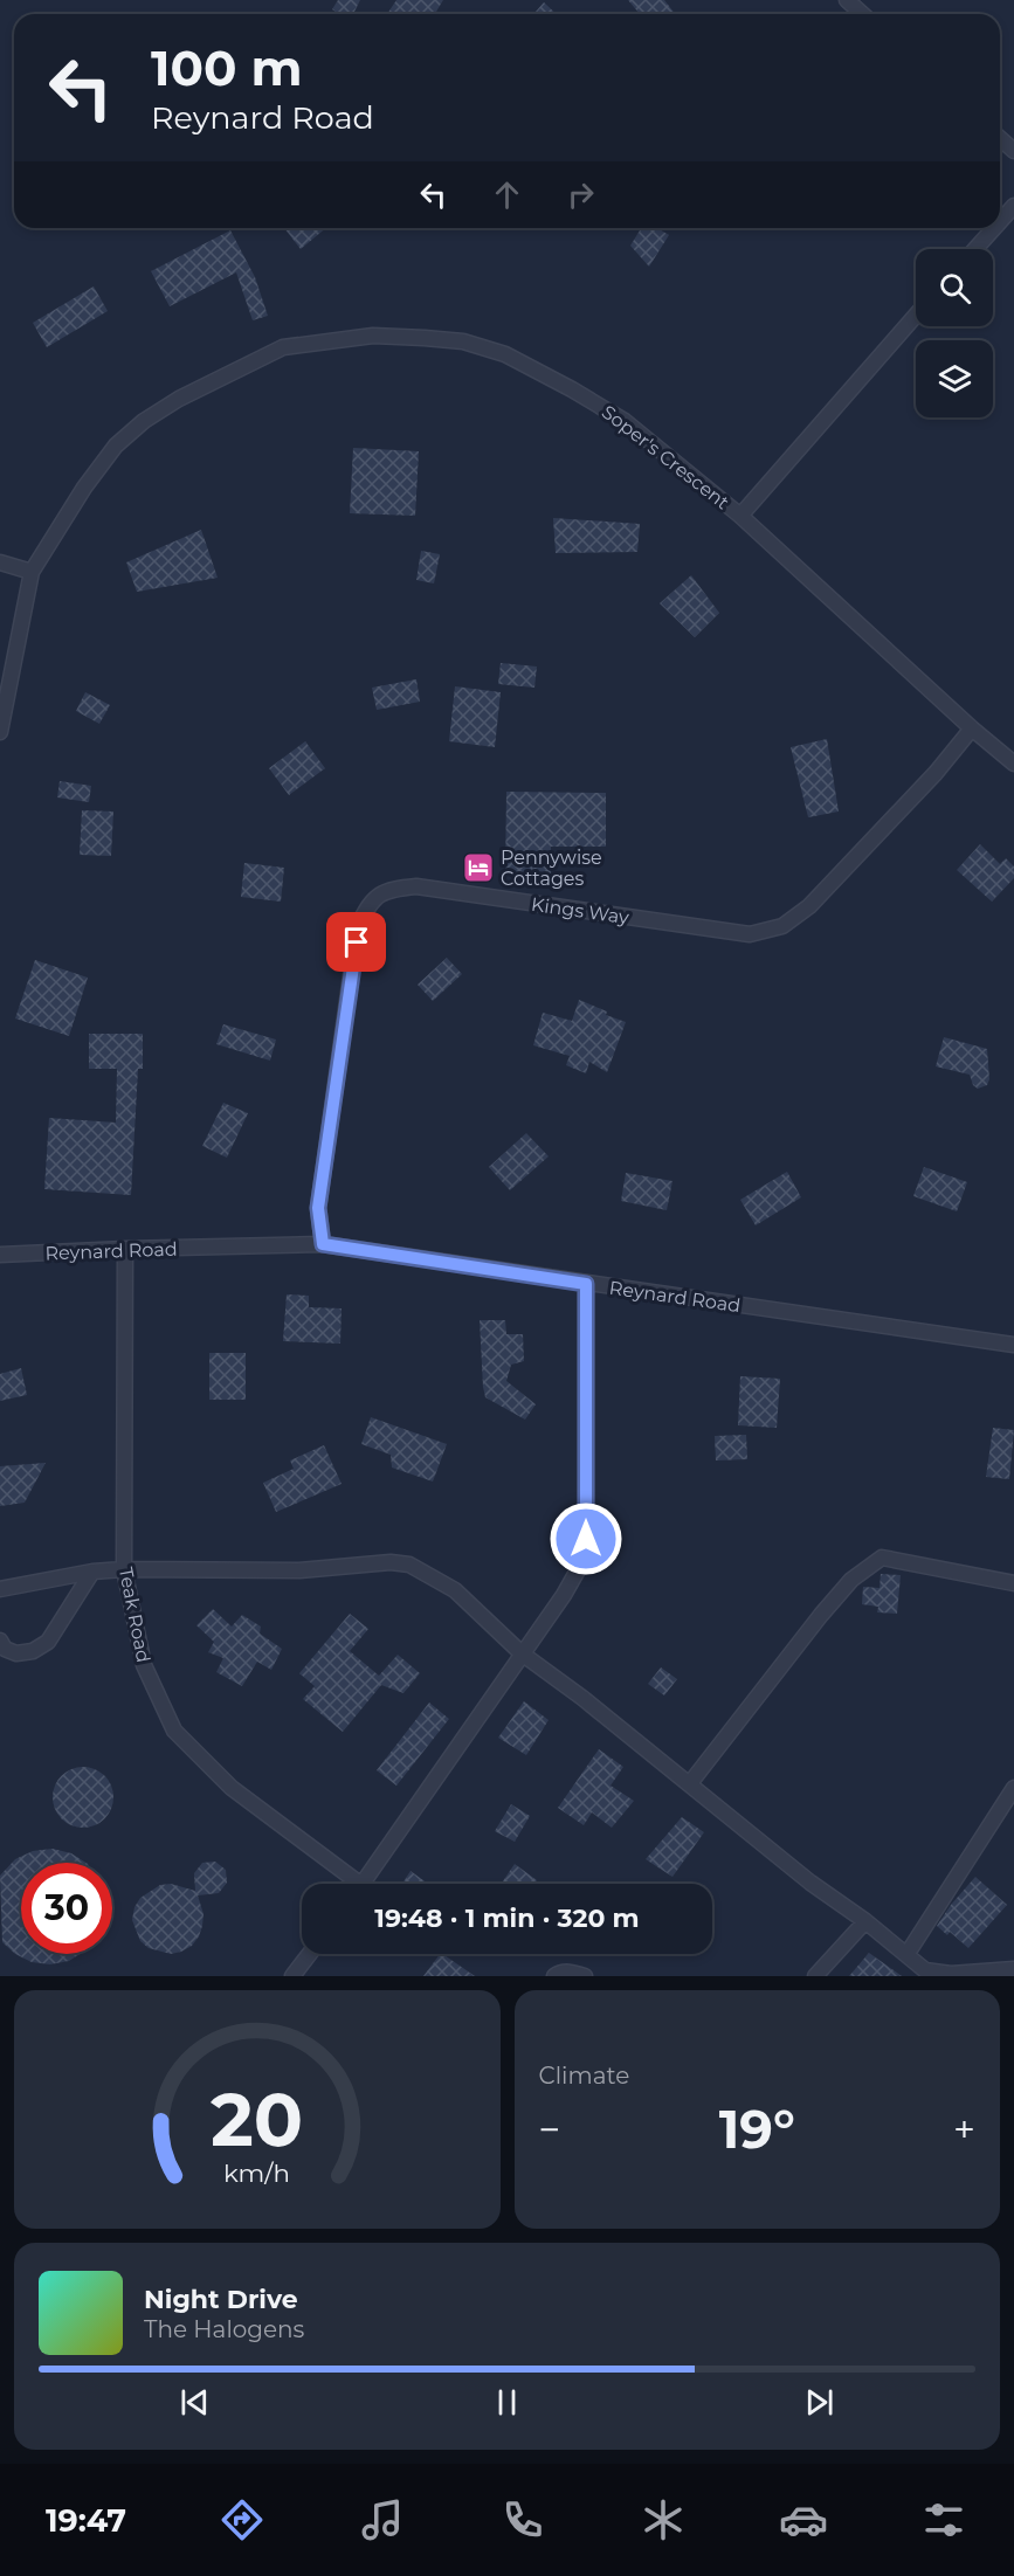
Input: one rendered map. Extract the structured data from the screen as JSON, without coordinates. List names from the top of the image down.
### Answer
{
  "streets": {
    "street": [
      "Soper's Crescent",
      "Kings Way",
      "Reynard Road",
      "Teak Road"
    ]
  },
  "crossings": [
    ["Soper's Crescent", "Kings Way"],
    ["Kings Way", "Reynard Road"],
    ["Reynard Road", "Teak Road"]
  ],
  "places": {
    "hotel": ["Pennywise Cottages"]
  },
  "page": {
    "turn": ["100 m", "Reynard Road"],
    "limit": "30",
    "trip": "19:48 · 1 min · 320 m",
    "tile": "Climate",
    "heat": ["−", "19°", "+"],
    "song": ["Night Drive", "The Halogens"],
    "tabs": "19:47",
    "gauge": ["20", "km/h"]
  }
}
